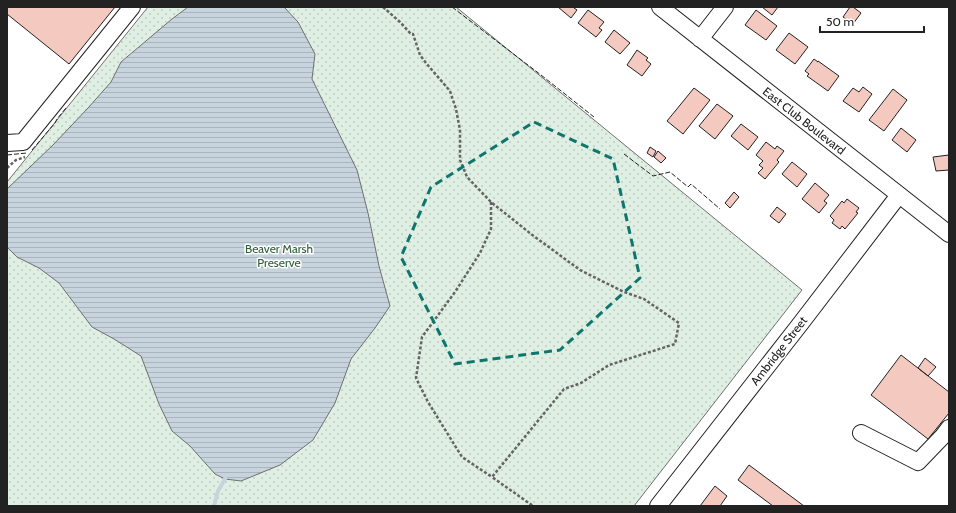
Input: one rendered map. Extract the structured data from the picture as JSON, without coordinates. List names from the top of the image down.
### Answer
{
  "streets": {
    "street": ["East Club Boulevard", "Ambridge Street"]
  },
  "crossings": [
    ["East Club Boulevard", "Ambridge Street"]
  ],
  "parks": ["Beaver Marsh Preserve"],
  "scale_bar": "50 m"
}
